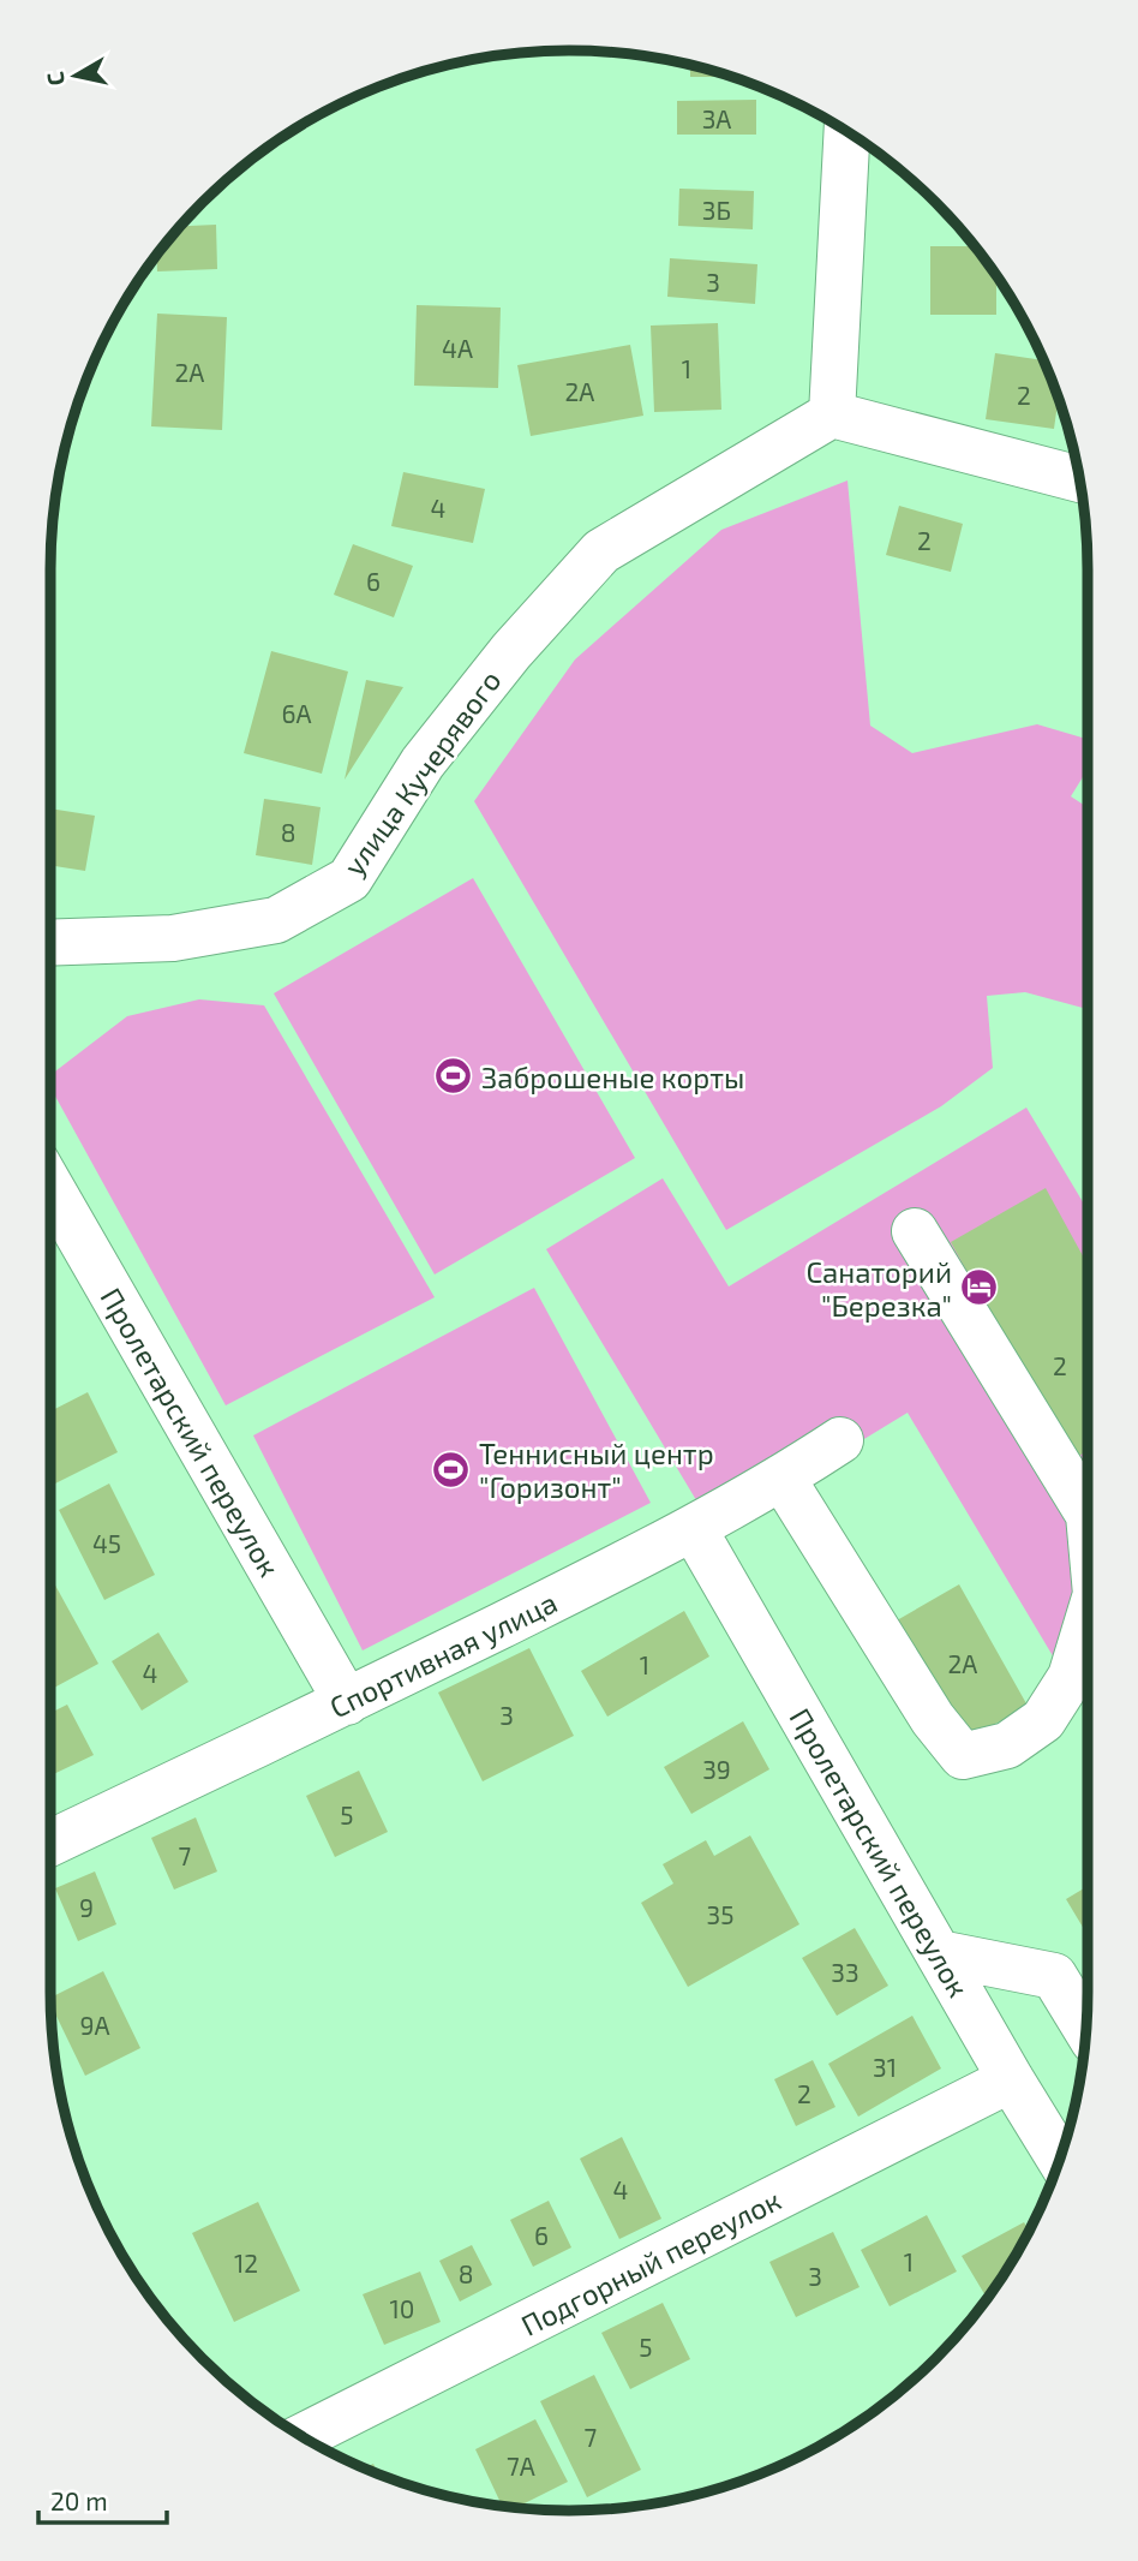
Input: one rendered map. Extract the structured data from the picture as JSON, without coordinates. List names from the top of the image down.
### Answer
{
  "streets": {
    "street": [
      "улица Кучерявого",
      "Пролетарский переулок",
      "Спортивная улица",
      "Подгорный переулок"
    ]
  },
  "crossings": [
    ["Пролетарский переулок", "Спортивная улица"],
    ["Пролетарский переулок", "Подгорный переулок"]
  ],
  "places": {
    "sports": ["Заброшеные корты", "Теннисный центр \"Горизонт\""],
    "hotel": ["Санаторий \"Березка\""]
  },
  "house_numbers": [
    "3А",
    "3Б",
    "3",
    "4А",
    "1",
    "2А",
    "2А",
    "2",
    "4",
    "2",
    "6",
    "6А",
    "8",
    "2",
    "45",
    "2А",
    "1",
    "4",
    "3",
    "39",
    "5",
    "7",
    "9",
    "35",
    "33",
    "9А",
    "31",
    "2",
    "4",
    "6",
    "1",
    "12",
    "8",
    "3",
    "10",
    "5",
    "7",
    "7А"
  ],
  "scale_bar": "20 m",
  "north": "left"
}
